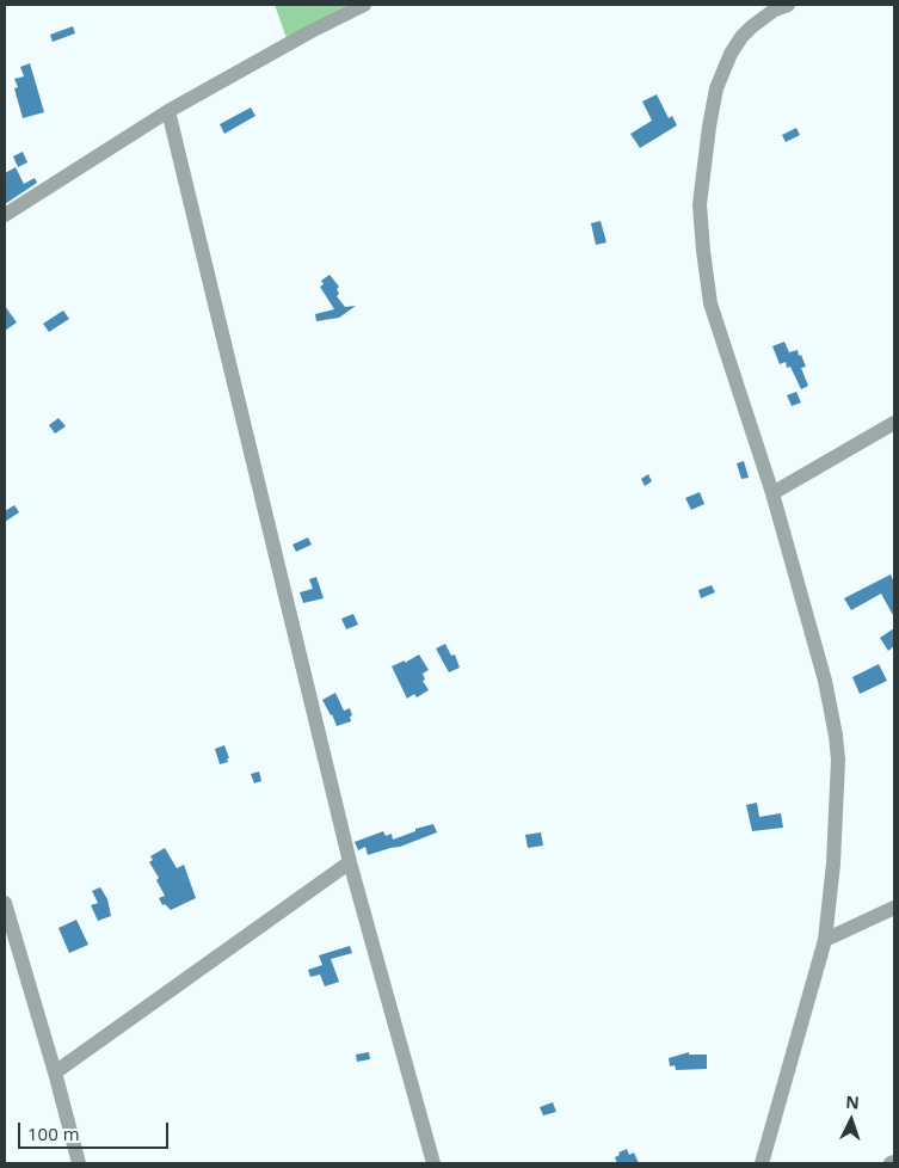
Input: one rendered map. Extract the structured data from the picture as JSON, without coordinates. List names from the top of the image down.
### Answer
{
  "scale_bar": "100 m",
  "north": "top"
}
